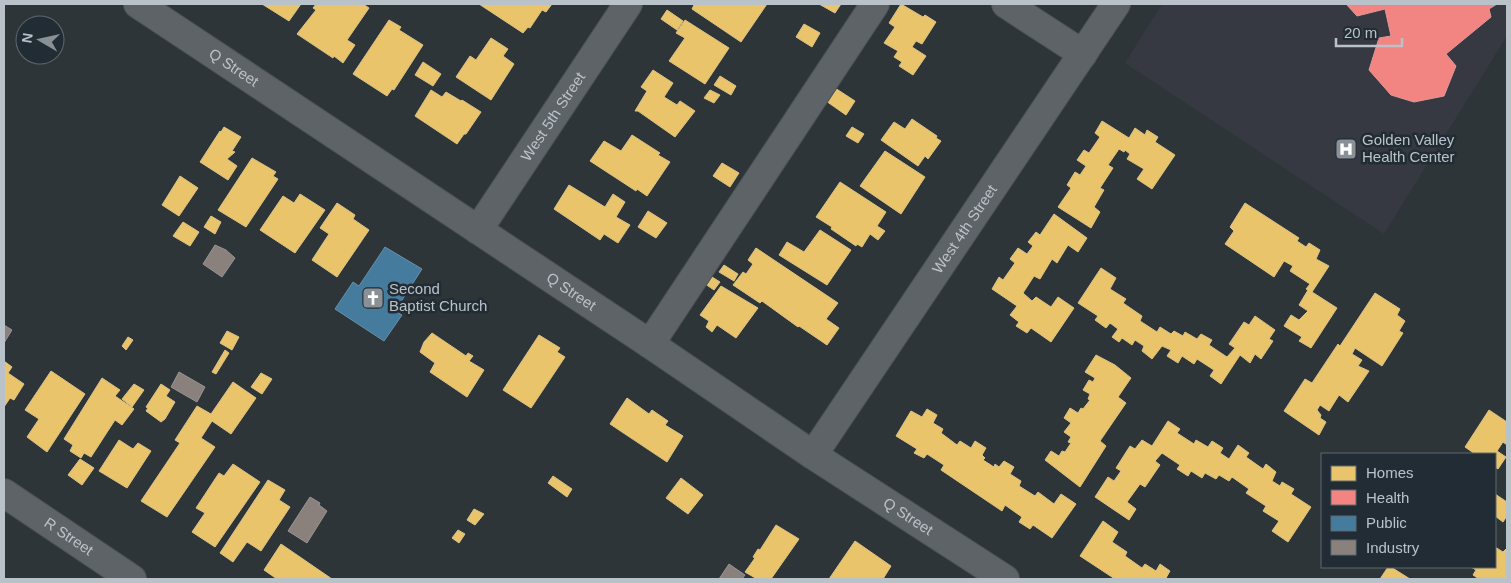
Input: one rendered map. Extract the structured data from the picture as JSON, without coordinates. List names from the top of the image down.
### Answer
{
  "streets": {
    "street": [
      "Q Street",
      "West 5th Street",
      "West 4th Street",
      "R Street"
    ]
  },
  "crossings": [
    ["Q Street", "West 5th Street"],
    ["Q Street", "West 4th Street"]
  ],
  "places": {
    "hospital": ["Golden Valley Health Center"],
    "church": ["Second Baptist Church"]
  },
  "legend": [
    "Homes",
    "Health",
    "Public",
    "Industry"
  ],
  "scale_bar": "20 m",
  "north": "left"
}
